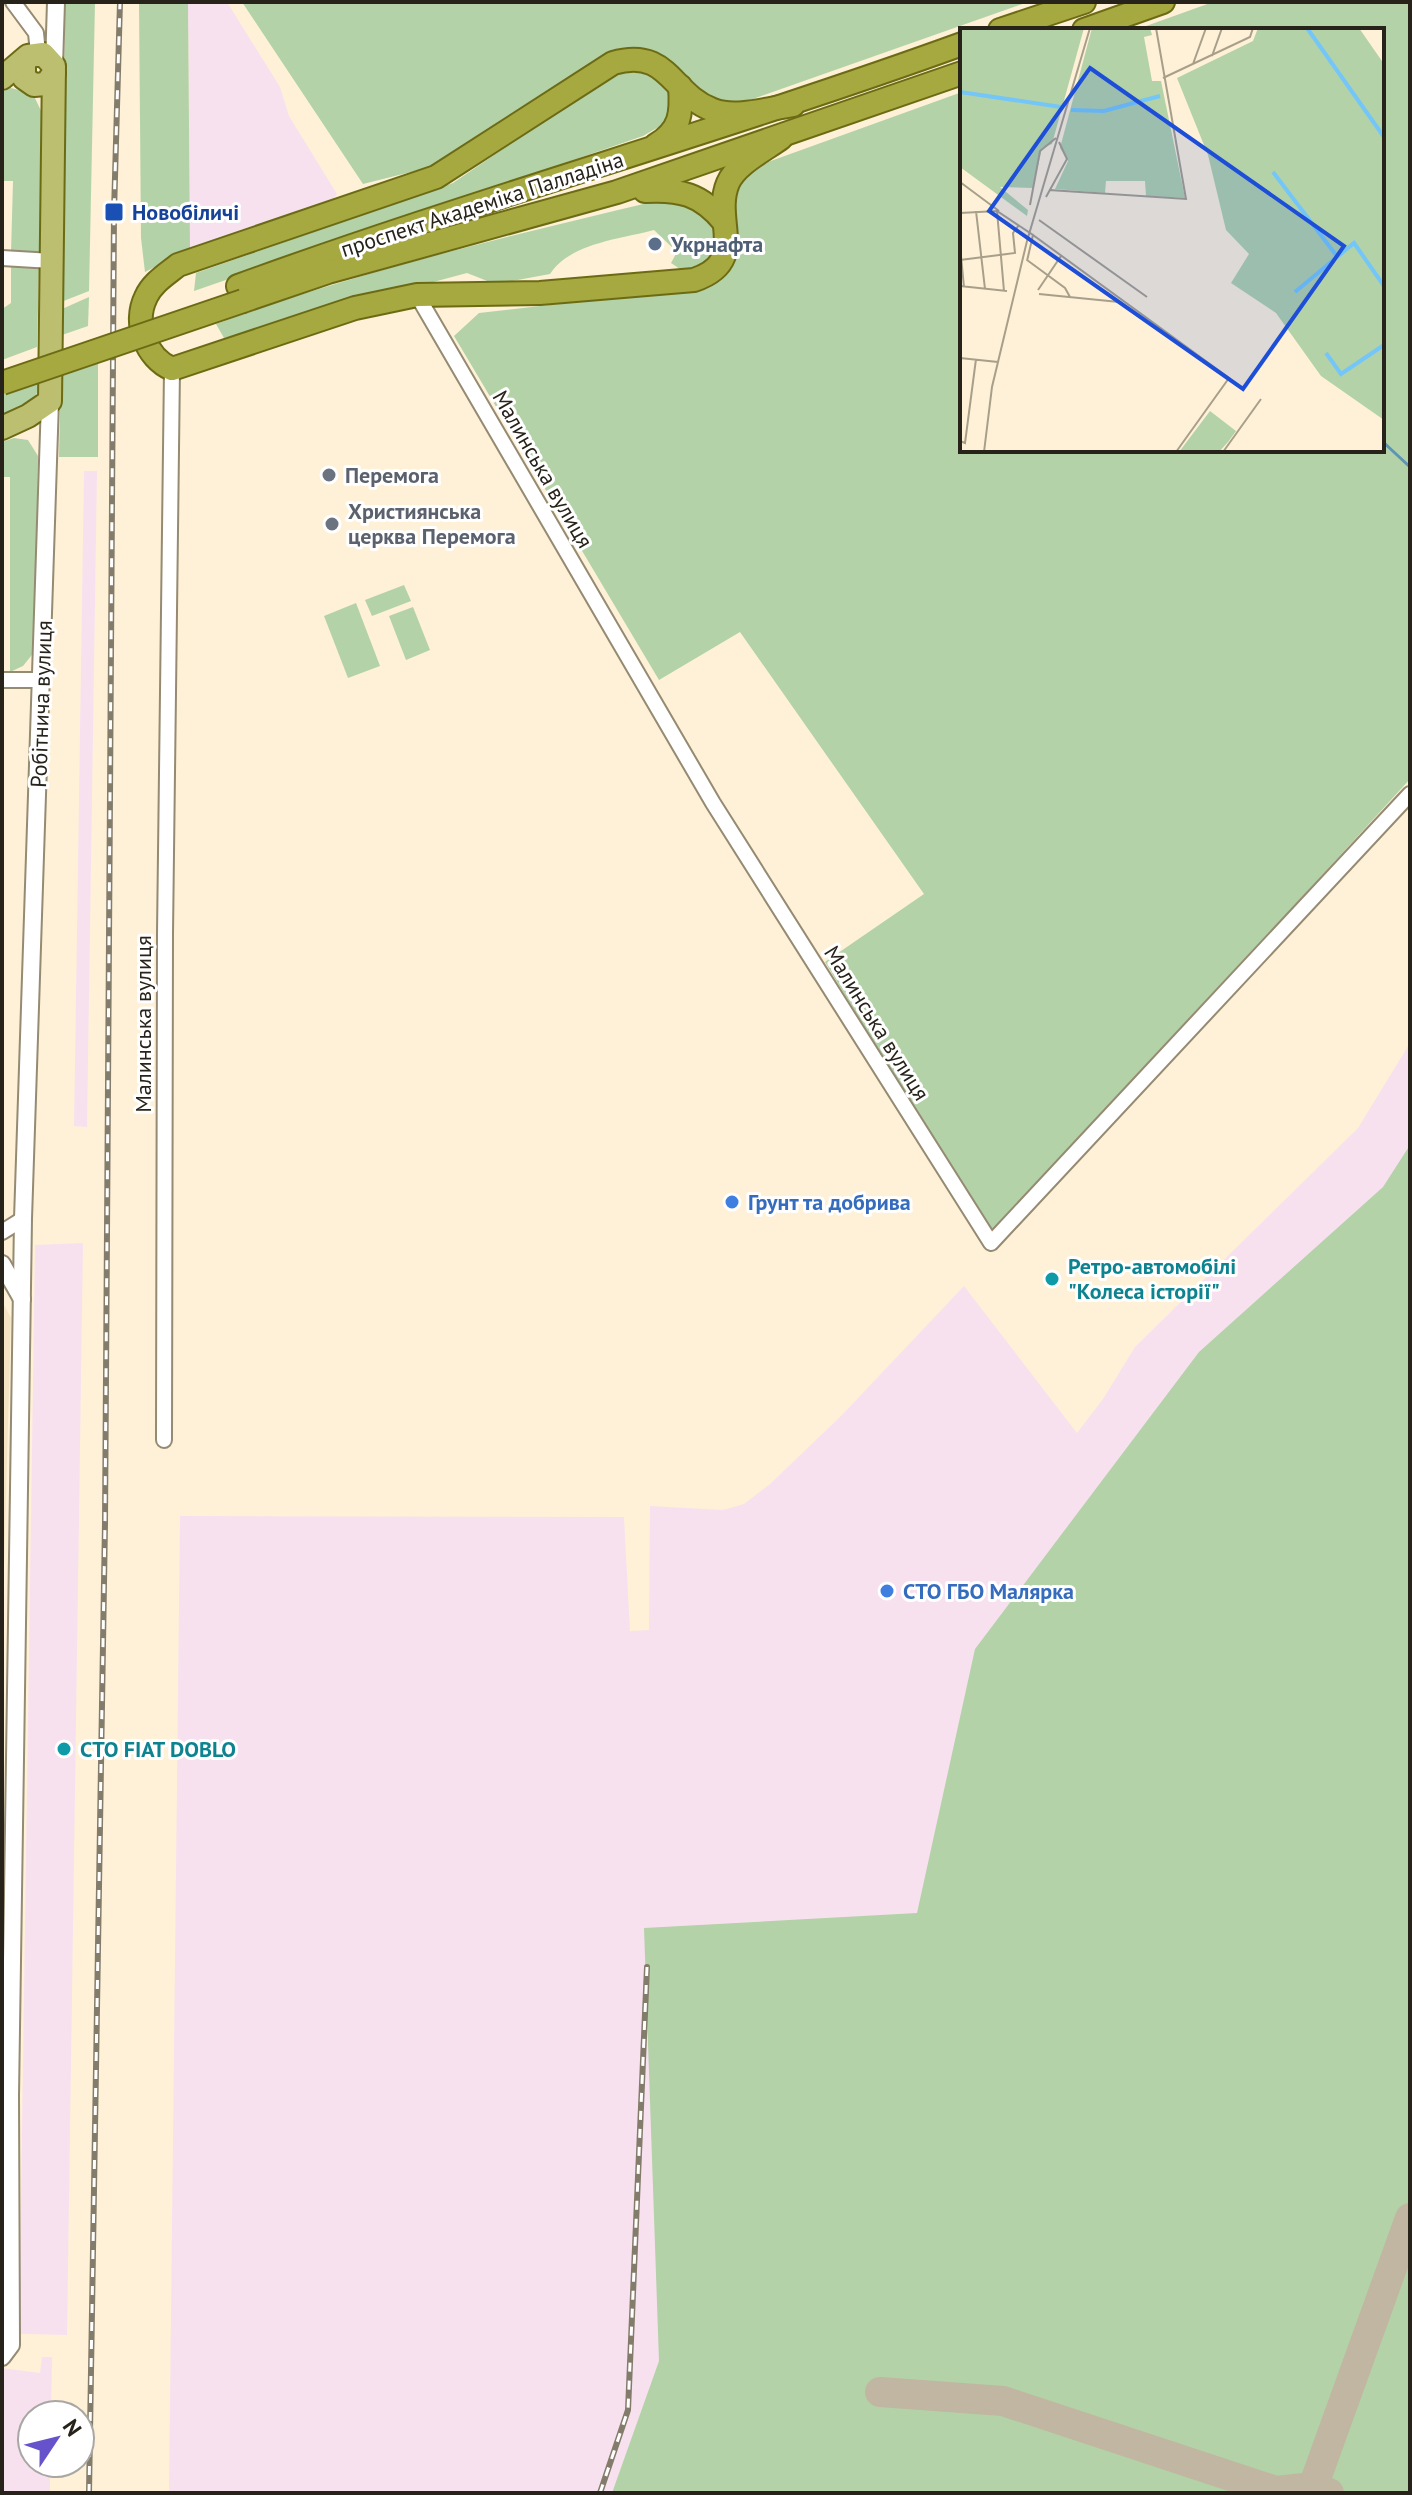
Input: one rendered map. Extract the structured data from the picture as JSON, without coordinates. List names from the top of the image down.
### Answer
{
  "streets": {
    "highway": ["проспект Академіка Палладіна"],
    "main road": ["Робітнича вулиця"],
    "street": ["Малинська вулиця"]
  },
  "places": {
    "transit": ["Новобіличі"],
    "other": [
      "Укрнафта",
      "Перемога",
      "Християнська церква Перемога",
      "Грунт та добрива",
      "Ретро-автомобілі \"Колеса історії\"",
      "СТО ГБО Малярка",
      "СТО FIAT DOBLO"
    ]
  },
  "north": "top right"
}
